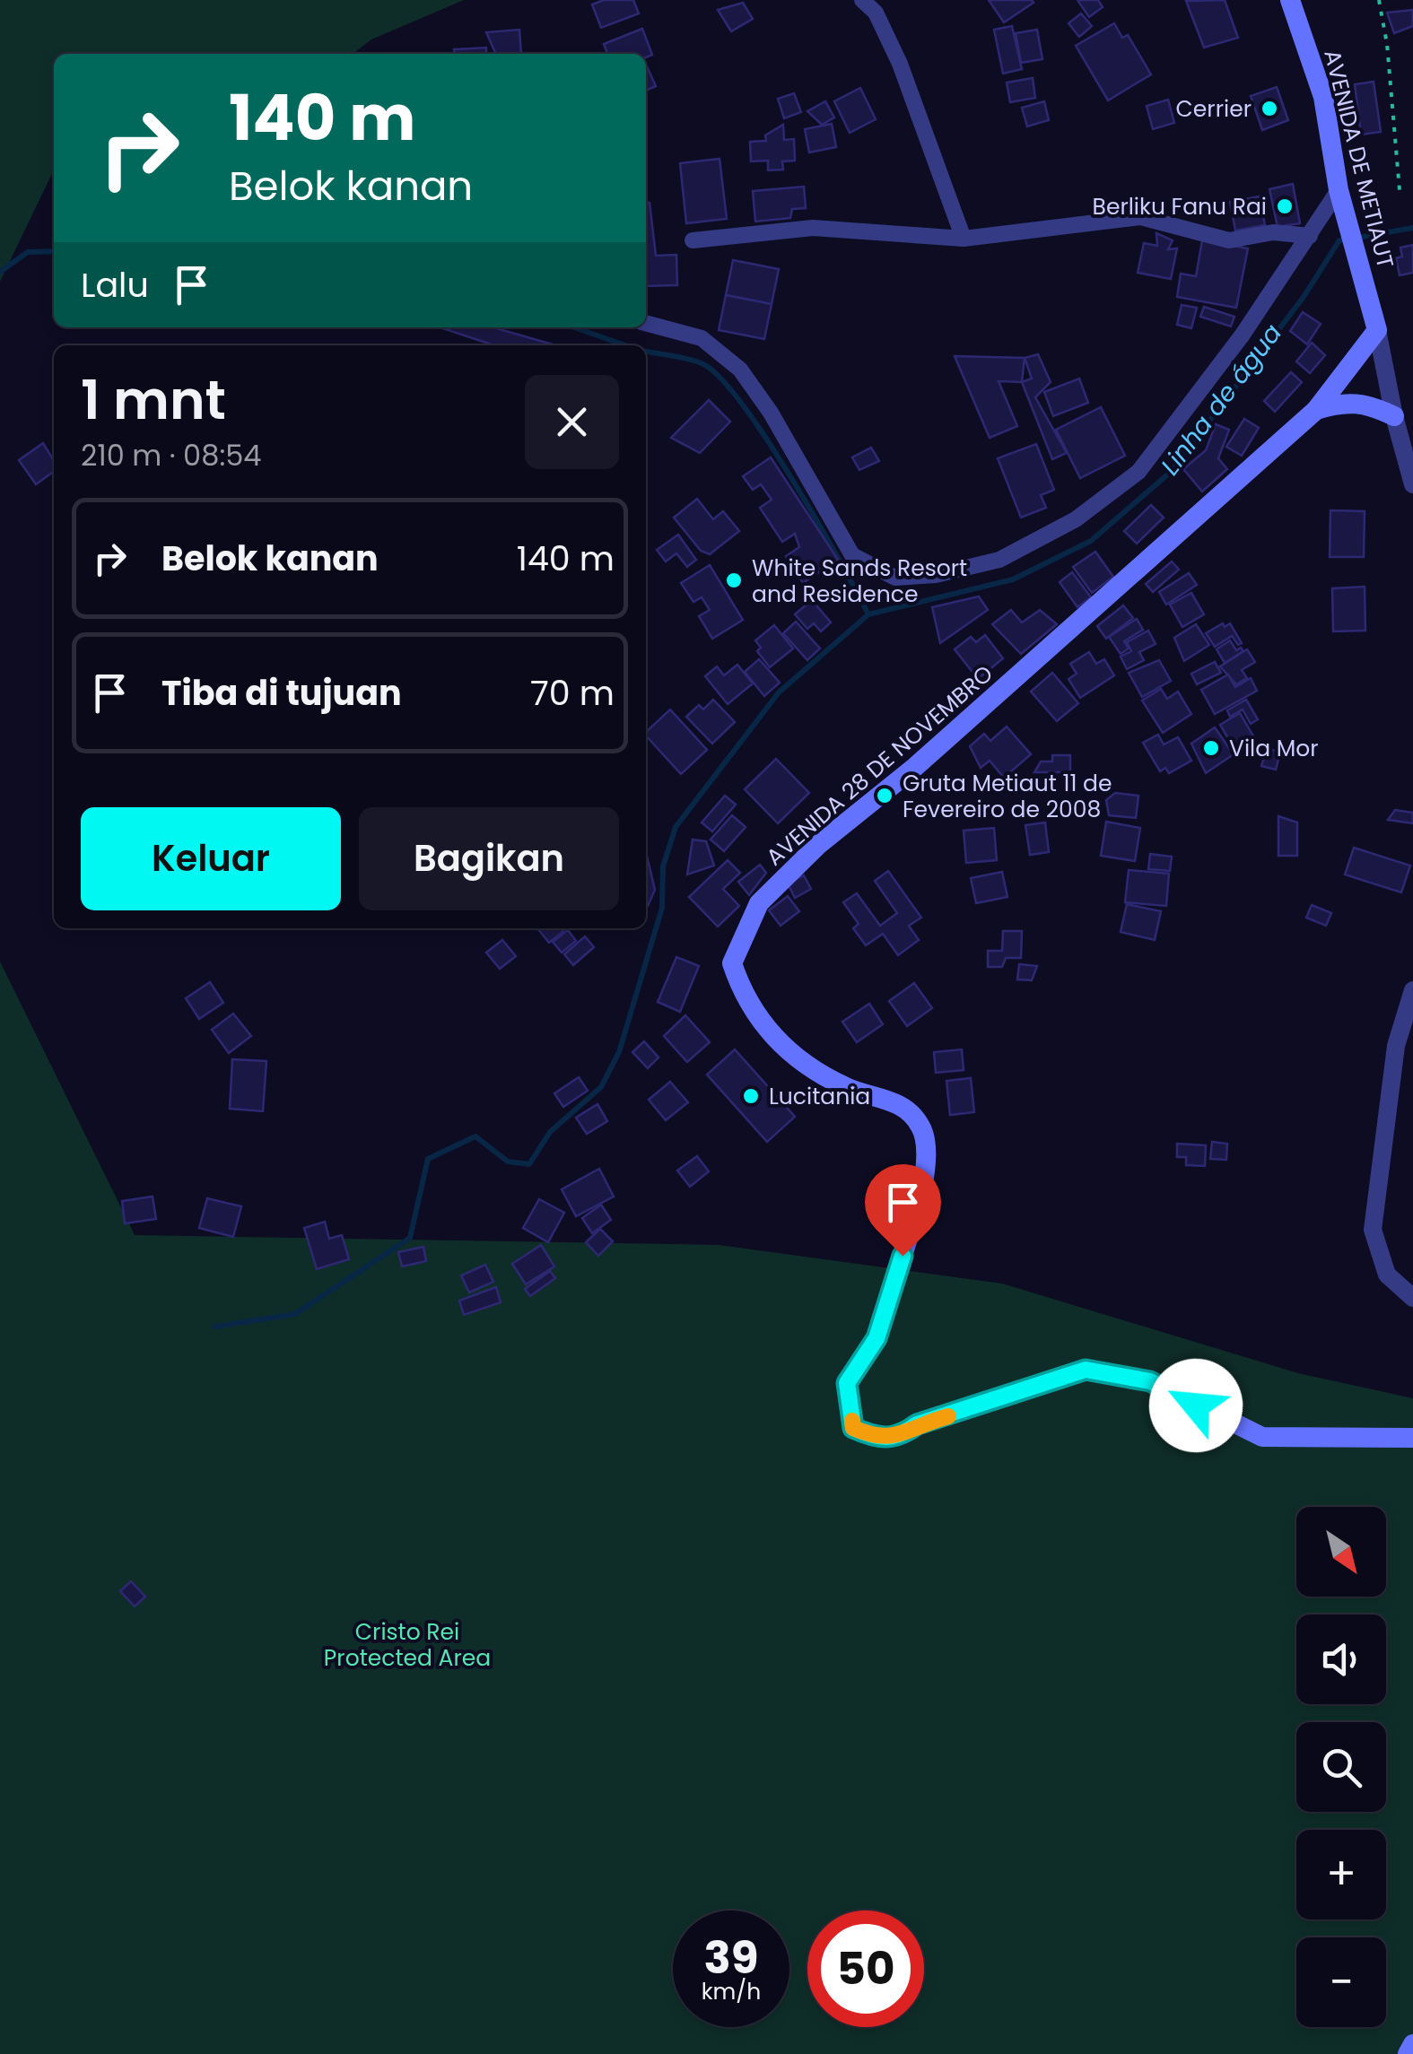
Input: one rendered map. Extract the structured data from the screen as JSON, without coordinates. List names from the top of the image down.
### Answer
{
  "streets": {
    "main road": ["AVENIDA DE METIAUT", "AVENIDA 28 DE NOVEMBRO"]
  },
  "crossings": [
    ["AVENIDA DE METIAUT", "AVENIDA 28 DE NOVEMBRO"]
  ],
  "water": ["Linha de água"],
  "parks": ["Cristo Rei Protected Area"],
  "places": [
    "Cerrier",
    "Berliku Fanu Rai",
    "White Sands Resort and Residence",
    "Vila Mor",
    "Gruta Metiaut 11 de Fevereiro de 2008",
    "Lucitania"
  ],
  "north": "bottom right",
  "page": {
    "turn": ["140 m", "Belok kanan"],
    "then": "Lalu",
    "heading": ["1 mnt", "210 m · 08:54"],
    "list": [
      {
        "name": "Belok kanan",
        "value": "140 m"
      },
      {
        "name": "Tiba di tujuan",
        "value": "70 m"
      }
    ],
    "buttons": ["Keluar", "Bagikan"],
    "map_buttons": ["+", "−"],
    "speed": "39 km/h",
    "limit": "50"
  }
}
